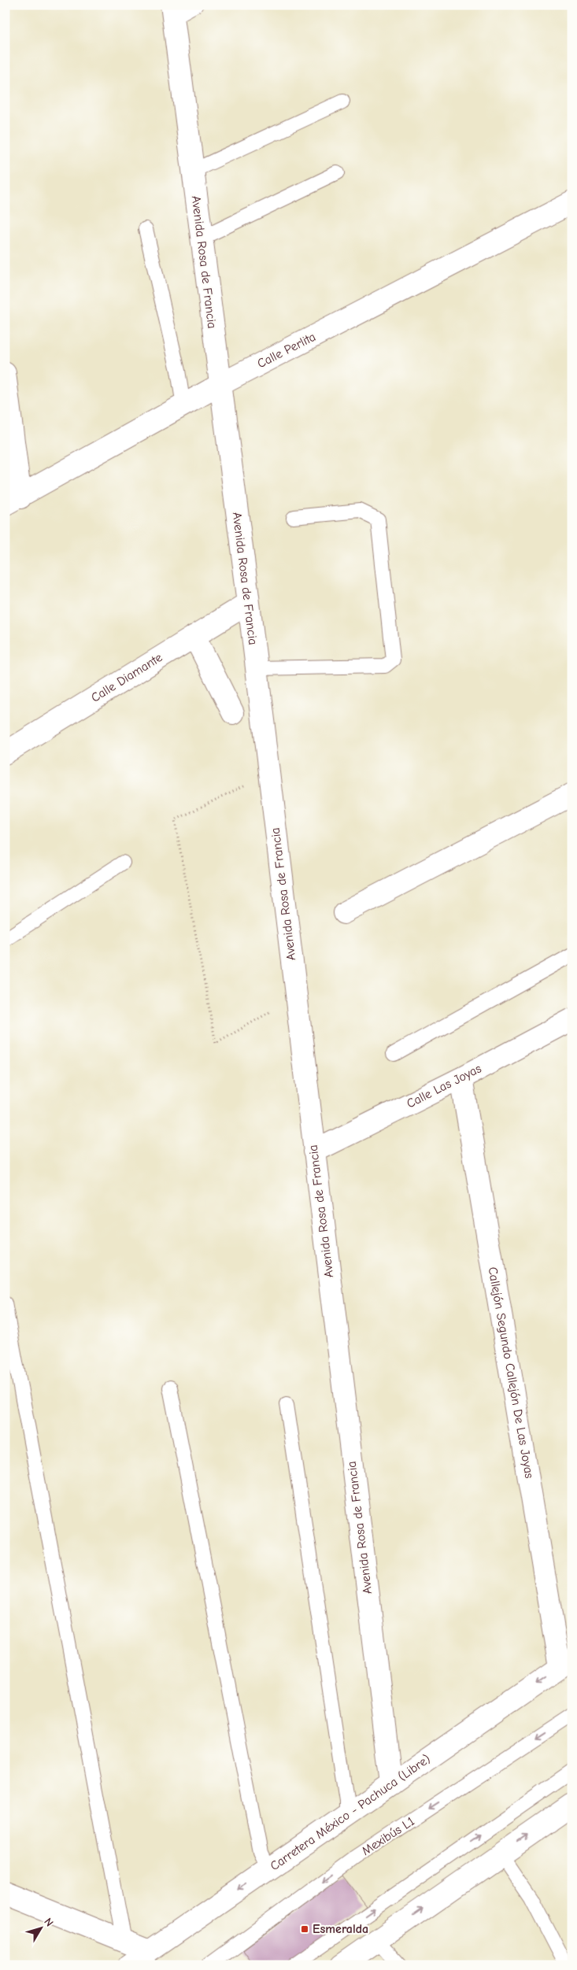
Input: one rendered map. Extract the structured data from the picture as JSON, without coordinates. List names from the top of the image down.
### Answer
{
  "streets": {
    "street": [
      "Avenida Rosa de Francia",
      "Calle Perlita",
      "Calle Diamante",
      "Calle Las Joyas",
      "Callejón Segundo Callejón De Las Joyas",
      "Carretera México - Pachuca (Libre)"
    ],
    "lane": ["Mexibús L1"]
  },
  "crossings": [
    ["Avenida Rosa de Francia", "Calle Perlita"],
    ["Avenida Rosa de Francia", "Calle Diamante"],
    ["Avenida Rosa de Francia", "Calle Las Joyas"],
    ["Avenida Rosa de Francia", "Carretera México - Pachuca (Libre)"],
    ["Calle Las Joyas", "Callejón Segundo Callejón De Las Joyas"],
    ["Callejón Segundo Callejón De Las Joyas", "Carretera México - Pachuca (Libre)"]
  ],
  "places": {
    "transit": ["Esmeralda"]
  },
  "north": "top right"
}
